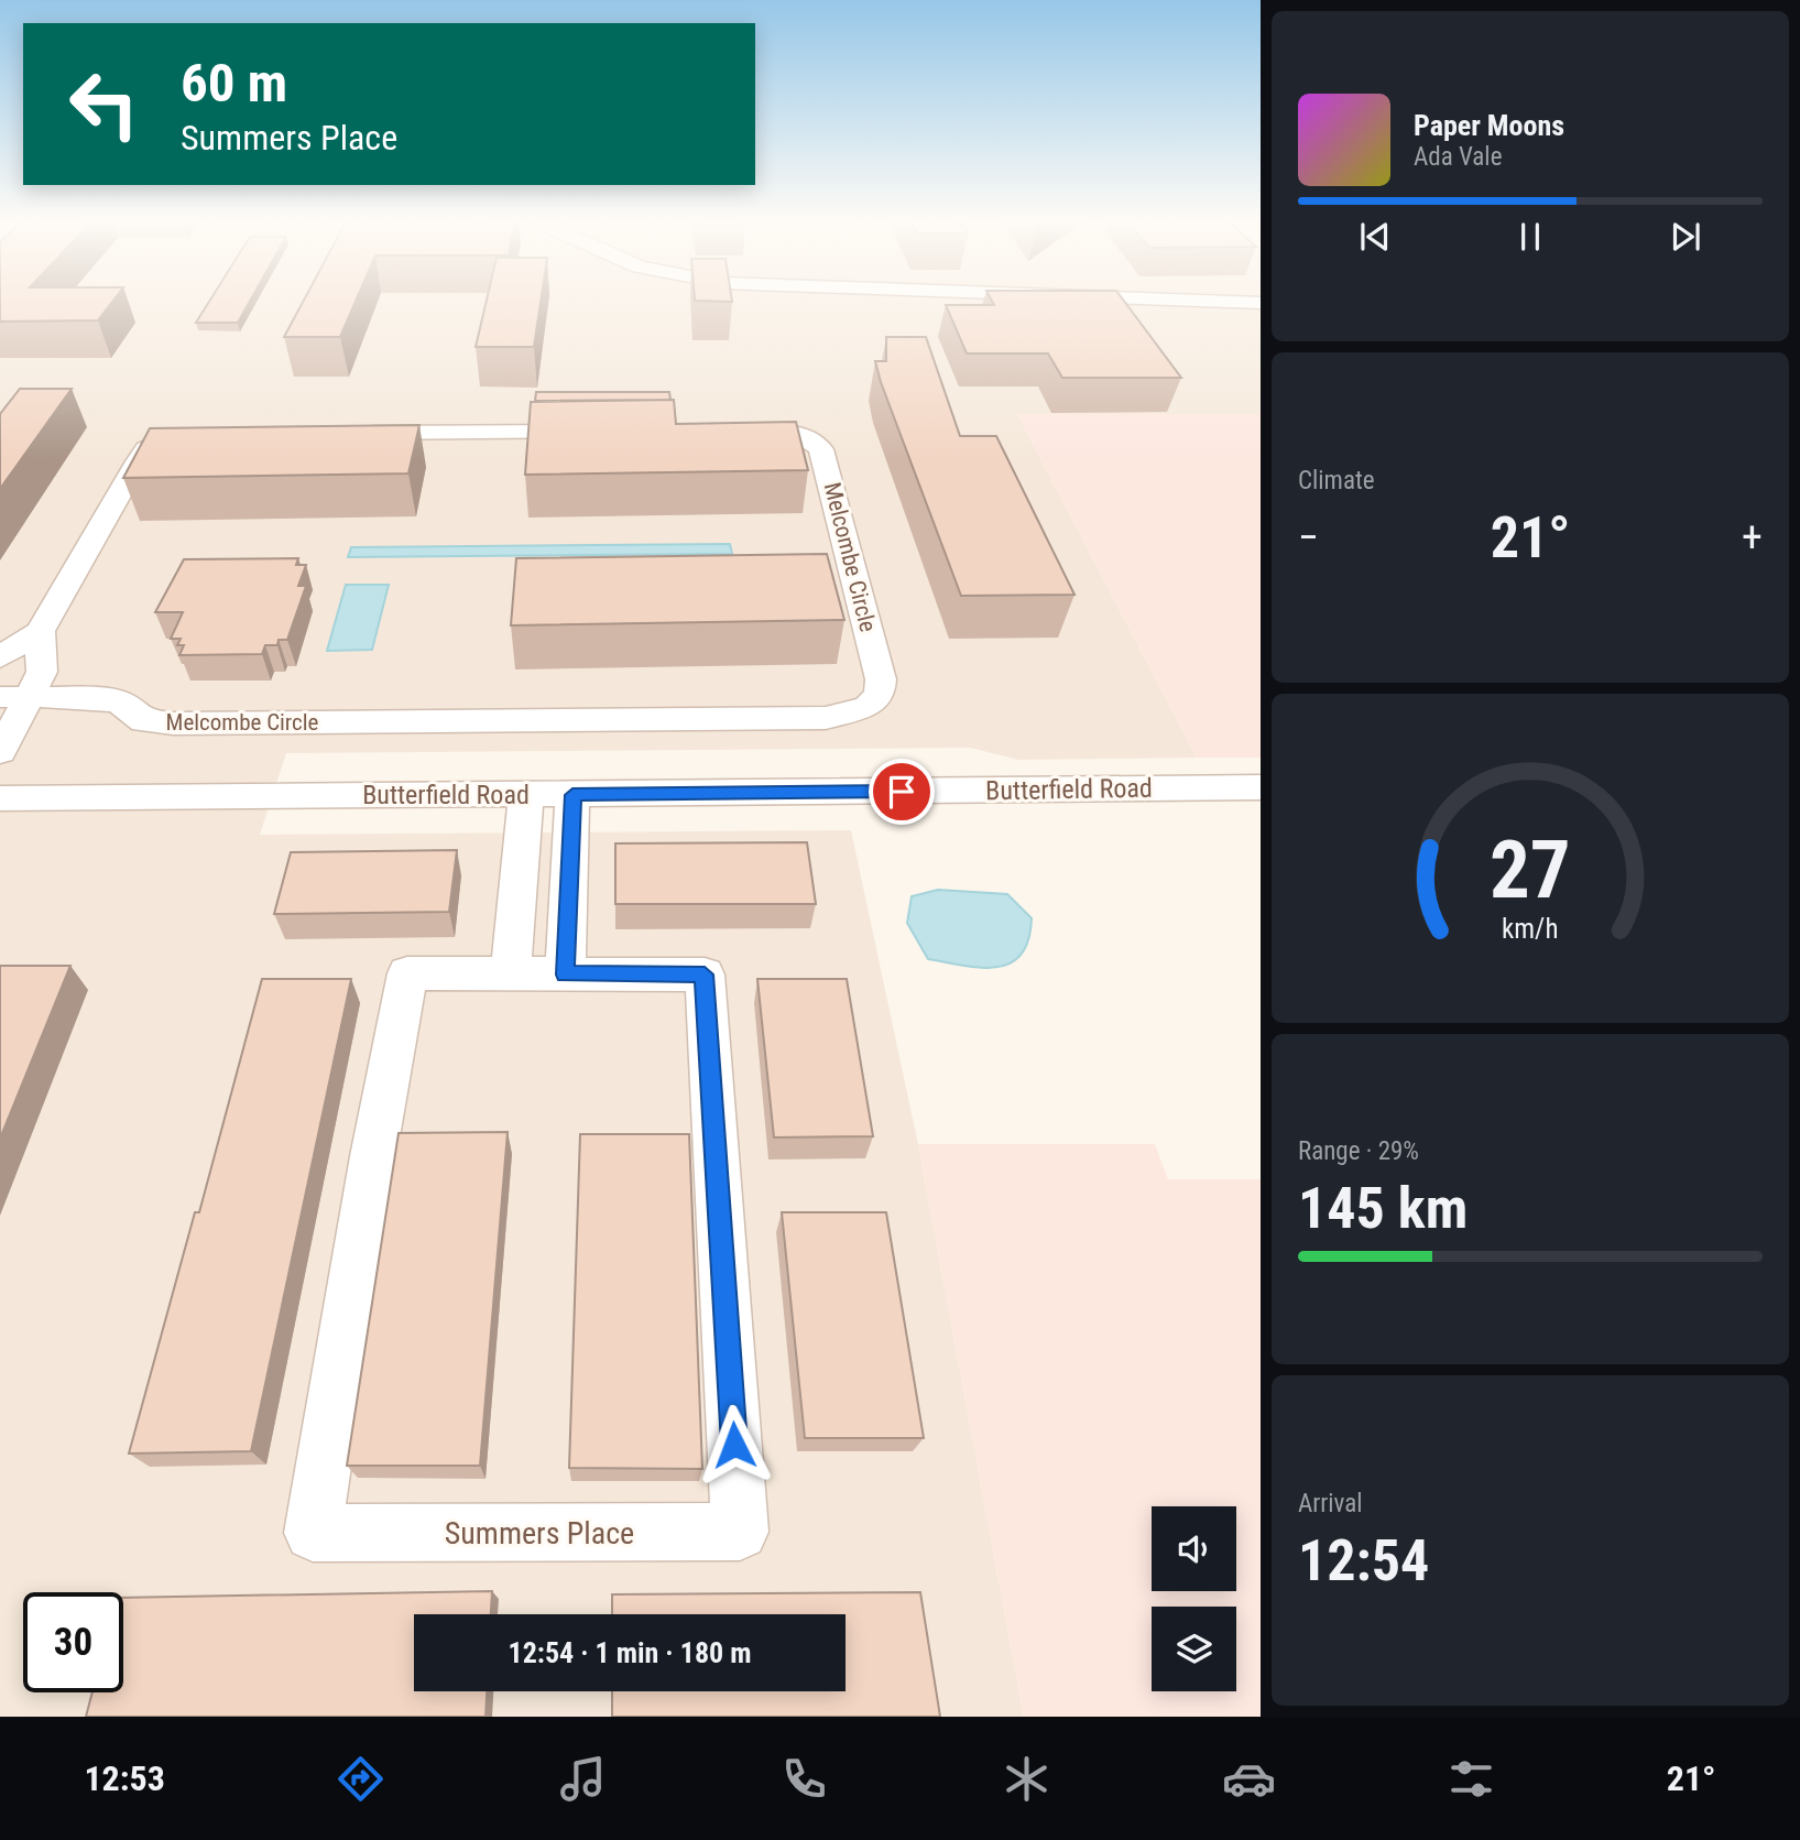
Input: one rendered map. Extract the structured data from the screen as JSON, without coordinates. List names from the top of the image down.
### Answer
{
  "streets": {
    "street": ["Melcombe Circle", "Butterfield Road", "Summers Place"]
  },
  "page": {
    "turn": ["60 m", "Summers Place"],
    "song": ["Paper Moons", "Ada Vale"],
    "tile": [
      "Climate",
      ["Range · 29%", "145 km"],
      ["Arrival", "12:54"]
    ],
    "heat": ["−", "21°", "+"],
    "limit": "30",
    "trip": "12:54 · 1 min · 180 m",
    "tabs": ["12:53", "21°"],
    "gauge": ["27", "km/h"]
  }
}
